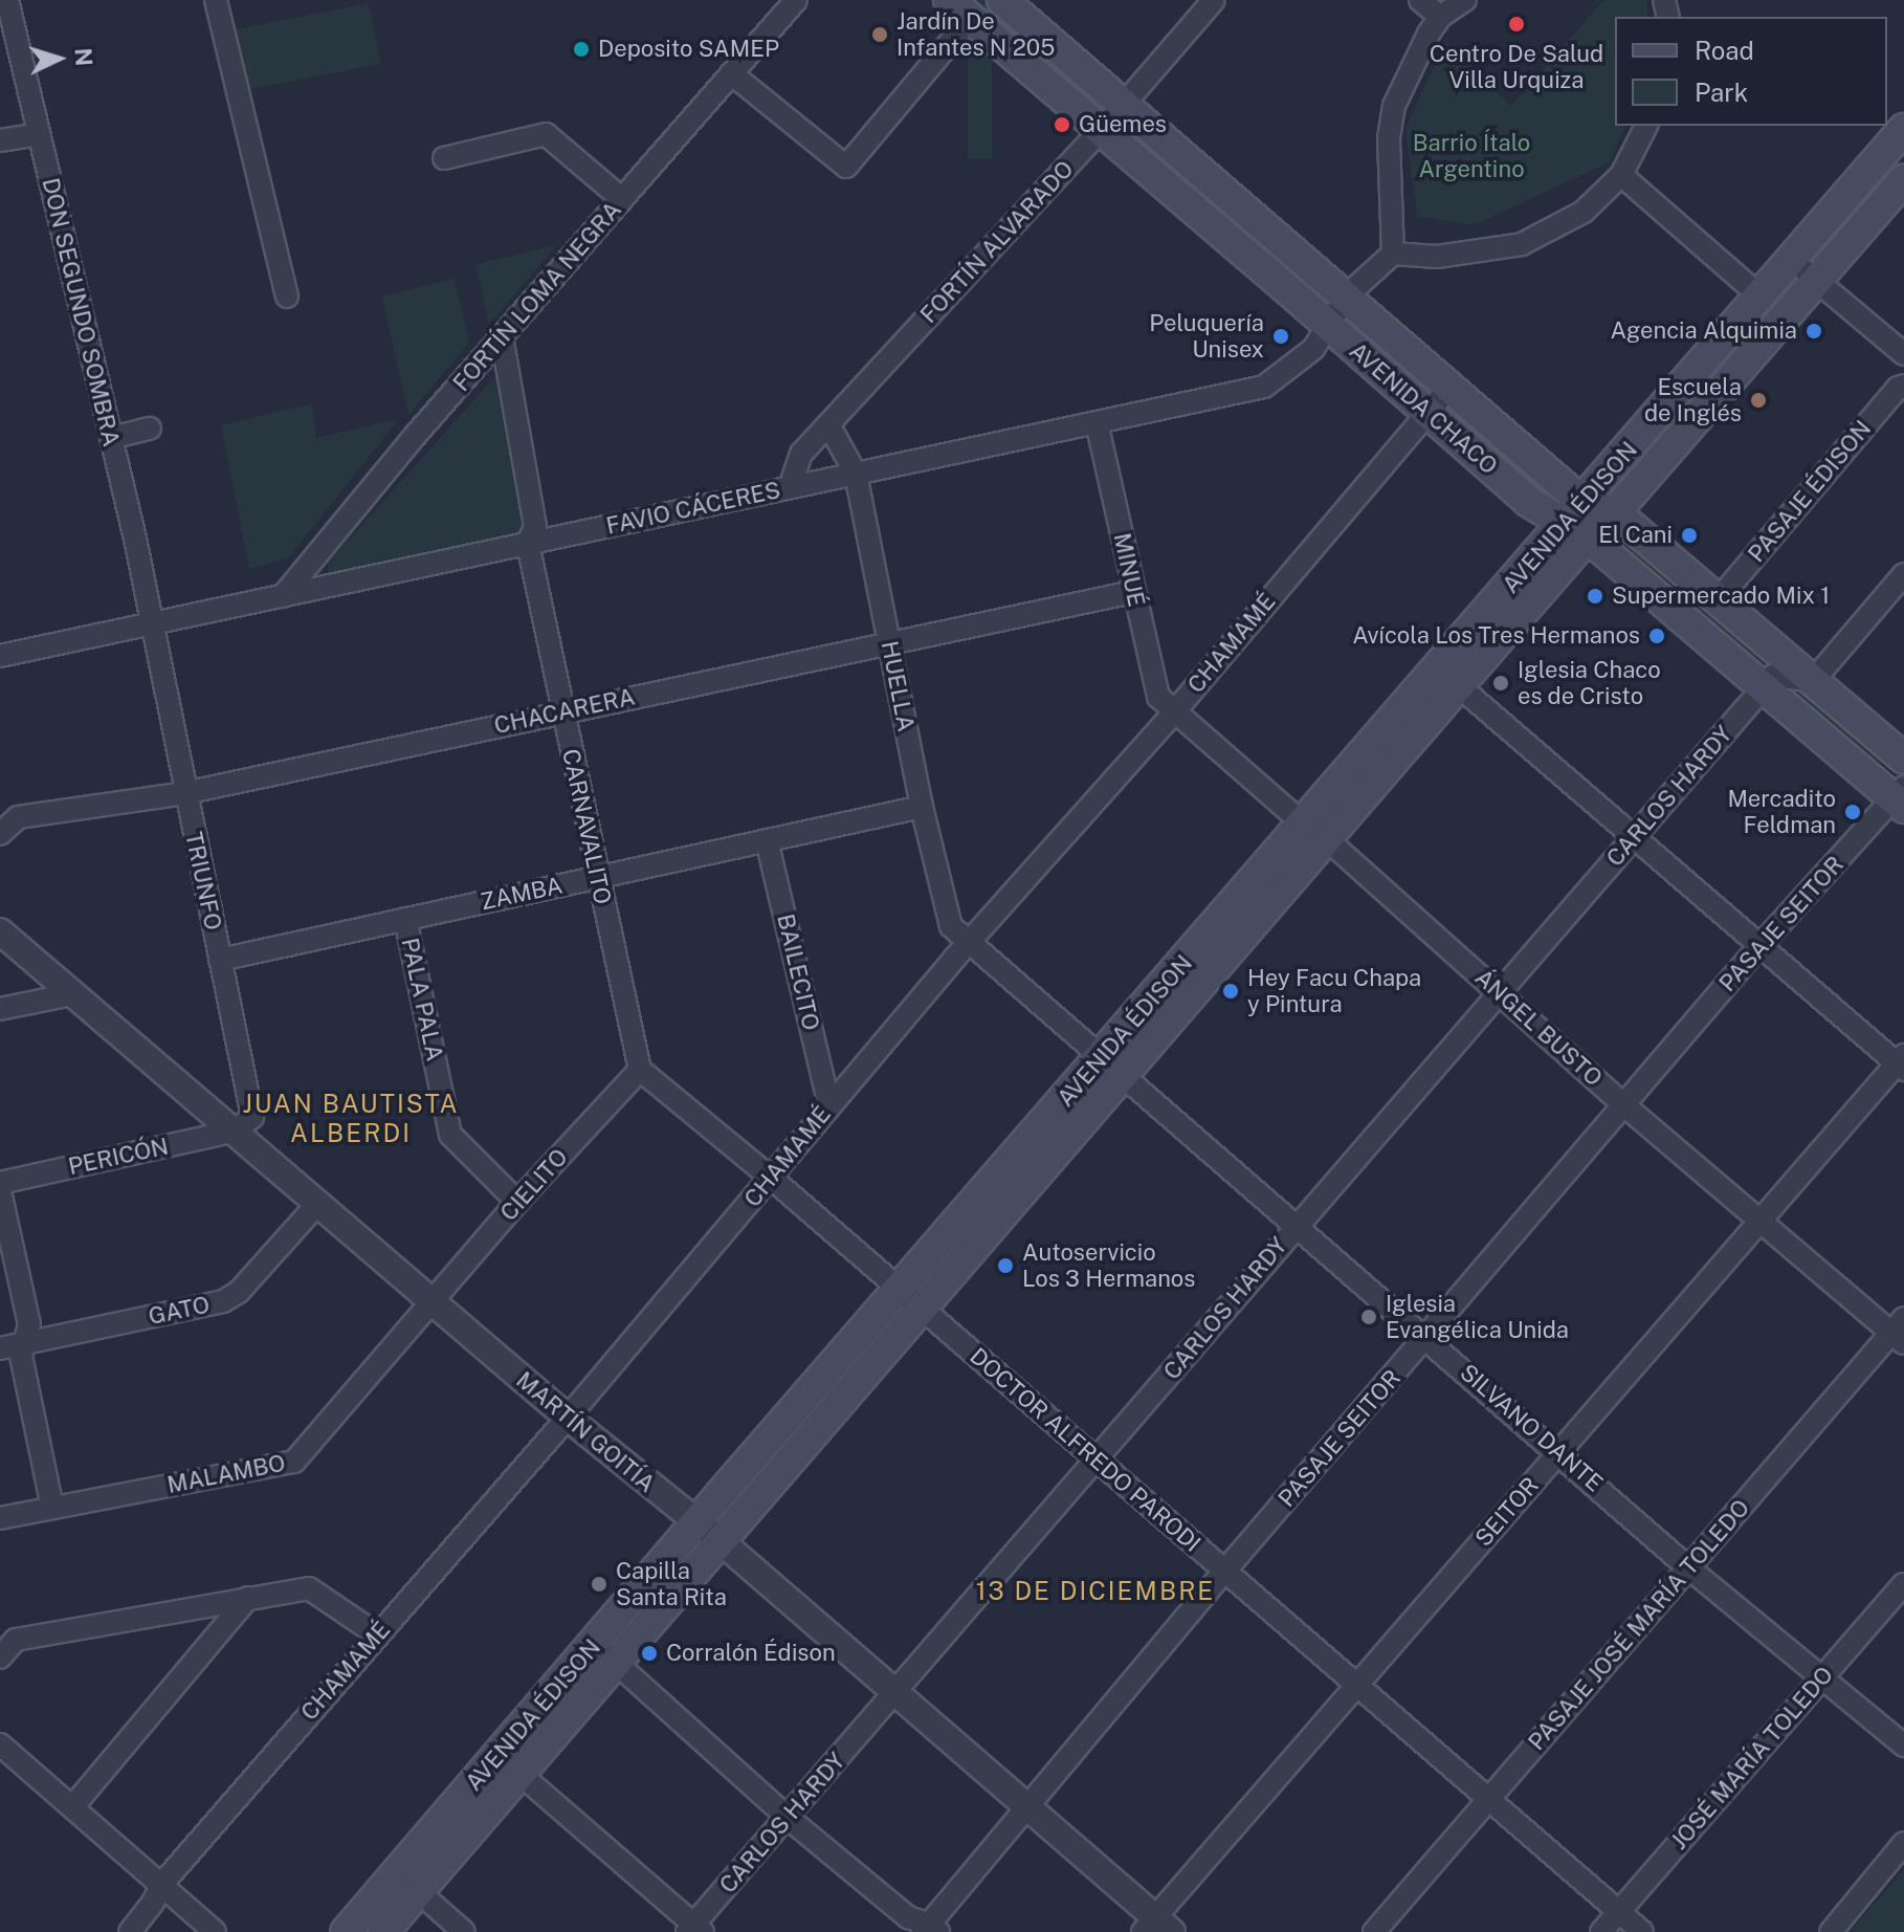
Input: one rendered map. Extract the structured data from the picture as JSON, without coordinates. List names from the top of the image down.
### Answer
{
  "streets": {
    "main road": ["AVENIDA CHACO", "AVENIDA ÉDISON"],
    "street": [
      "FORTÍN ALVARADO",
      "FORTÍN LOMA NEGRA",
      "DON SEGUNDO SOMBRA",
      "PASAJE ÉDISON",
      "FAVIO CÁCERES",
      "MINUÉ",
      "CHAMAMÉ",
      "HUELLA",
      "CHACARERA",
      "CARLOS HARDY",
      "CARNAVALITO",
      "TRIUNFO",
      "ZAMBA",
      "PASAJE SEITOR",
      "BAILECITO",
      "PALA PALA",
      "ÁNGEL BUSTO",
      "PERICÓN",
      "CIELITO",
      "GATO",
      "SILVANO DANTE",
      "MARTÍN GOITÍA",
      "DOCTOR ALFREDO PARODI",
      "MALAMBO",
      "SEITOR",
      "PASAJE JOSÉ MARÍA TOLEDO",
      "JOSÉ MARÍA TOLEDO"
    ]
  },
  "crossings": [
    ["FORTÍN ALVARADO", "AVENIDA CHACO"],
    ["FORTÍN ALVARADO", "FAVIO CÁCERES"],
    ["FORTÍN ALVARADO", "HUELLA"],
    ["FORTÍN LOMA NEGRA", "FAVIO CÁCERES"],
    ["FORTÍN LOMA NEGRA", "CARNAVALITO"],
    ["DON SEGUNDO SOMBRA", "FAVIO CÁCERES"],
    ["DON SEGUNDO SOMBRA", "TRIUNFO"],
    ["AVENIDA CHACO", "FAVIO CÁCERES"],
    ["AVENIDA CHACO", "AVENIDA ÉDISON"],
    ["AVENIDA CHACO", "CHAMAMÉ"],
    ["AVENIDA CHACO", "CARLOS HARDY"],
    ["AVENIDA CHACO", "PASAJE SEITOR"],
    ["FAVIO CÁCERES", "MINUÉ"],
    ["FAVIO CÁCERES", "HUELLA"],
    ["FAVIO CÁCERES", "CARNAVALITO"],
    ["FAVIO CÁCERES", "TRIUNFO"],
    ["AVENIDA ÉDISON", "ÁNGEL BUSTO"],
    ["AVENIDA ÉDISON", "SILVANO DANTE"],
    ["AVENIDA ÉDISON", "MARTÍN GOITÍA"],
    ["AVENIDA ÉDISON", "DOCTOR ALFREDO PARODI"],
    ["MINUÉ", "CHAMAMÉ"],
    ["MINUÉ", "CHACARERA"],
    ["MINUÉ", "ÁNGEL BUSTO"],
    ["CHAMAMÉ", "HUELLA"],
    ["CHAMAMÉ", "BAILECITO"],
    ["CHAMAMÉ", "ÁNGEL BUSTO"],
    ["CHAMAMÉ", "SILVANO DANTE"],
    ["CHAMAMÉ", "MARTÍN GOITÍA"],
    ["CHAMAMÉ", "DOCTOR ALFREDO PARODI"],
    ["HUELLA", "CHACARERA"],
    ["HUELLA", "ZAMBA"],
    ["HUELLA", "SILVANO DANTE"],
    ["CHACARERA", "CARNAVALITO"],
    ["CHACARERA", "TRIUNFO"],
    ["CARLOS HARDY", "ÁNGEL BUSTO"],
    ["CARLOS HARDY", "SILVANO DANTE"],
    ["CARLOS HARDY", "MARTÍN GOITÍA"],
    ["CARLOS HARDY", "DOCTOR ALFREDO PARODI"],
    ["CARNAVALITO", "ZAMBA"],
    ["CARNAVALITO", "CIELITO"],
    ["CARNAVALITO", "DOCTOR ALFREDO PARODI"],
    ["TRIUNFO", "ZAMBA"],
    ["TRIUNFO", "PERICÓN"],
    ["TRIUNFO", "MARTÍN GOITÍA"],
    ["ZAMBA", "BAILECITO"],
    ["ZAMBA", "PALA PALA"],
    ["PASAJE SEITOR", "ÁNGEL BUSTO"],
    ["PASAJE SEITOR", "SILVANO DANTE"],
    ["PASAJE SEITOR", "MARTÍN GOITÍA"],
    ["PASAJE SEITOR", "DOCTOR ALFREDO PARODI"],
    ["PALA PALA", "CIELITO"],
    ["ÁNGEL BUSTO", "SEITOR"],
    ["ÁNGEL BUSTO", "PASAJE JOSÉ MARÍA TOLEDO"],
    ["PERICÓN", "MARTÍN GOITÍA"],
    ["CIELITO", "MARTÍN GOITÍA"],
    ["CIELITO", "DOCTOR ALFREDO PARODI"],
    ["CIELITO", "MALAMBO"],
    ["GATO", "MARTÍN GOITÍA"],
    ["SILVANO DANTE", "SEITOR"],
    ["SILVANO DANTE", "PASAJE JOSÉ MARÍA TOLEDO"],
    ["SILVANO DANTE", "JOSÉ MARÍA TOLEDO"],
    ["MARTÍN GOITÍA", "MALAMBO"],
    ["MARTÍN GOITÍA", "SEITOR"],
    ["DOCTOR ALFREDO PARODI", "SEITOR"],
    ["DOCTOR ALFREDO PARODI", "PASAJE JOSÉ MARÍA TOLEDO"],
    ["DOCTOR ALFREDO PARODI", "JOSÉ MARÍA TOLEDO"]
  ],
  "districts": ["JUAN BAUTISTA ALBERDI", "13 DE DICIEMBRE"],
  "parks": ["Barrio Ítalo Argentino"],
  "places": [
    "Centro De Salud Villa Urquiza",
    "Jardín De Infantes N 205",
    "Deposito SAMEP",
    "Güemes",
    "Agencia Alquimia",
    "Peluquería Unisex",
    "Escuela de Inglés",
    "El Cani",
    "Supermercado Mix 1",
    "Avícola Los Tres Hermanos",
    "Iglesia Chaco es de Cristo",
    "Mercadito Feldman",
    "Hey Facu Chapa y Pintura",
    "Autoservicio Los 3 Hermanos",
    "Iglesia Evangélica Unida",
    "Capilla Santa Rita",
    "Corralón Édison"
  ],
  "legend": ["Road", "Park"],
  "north": "right"
}
